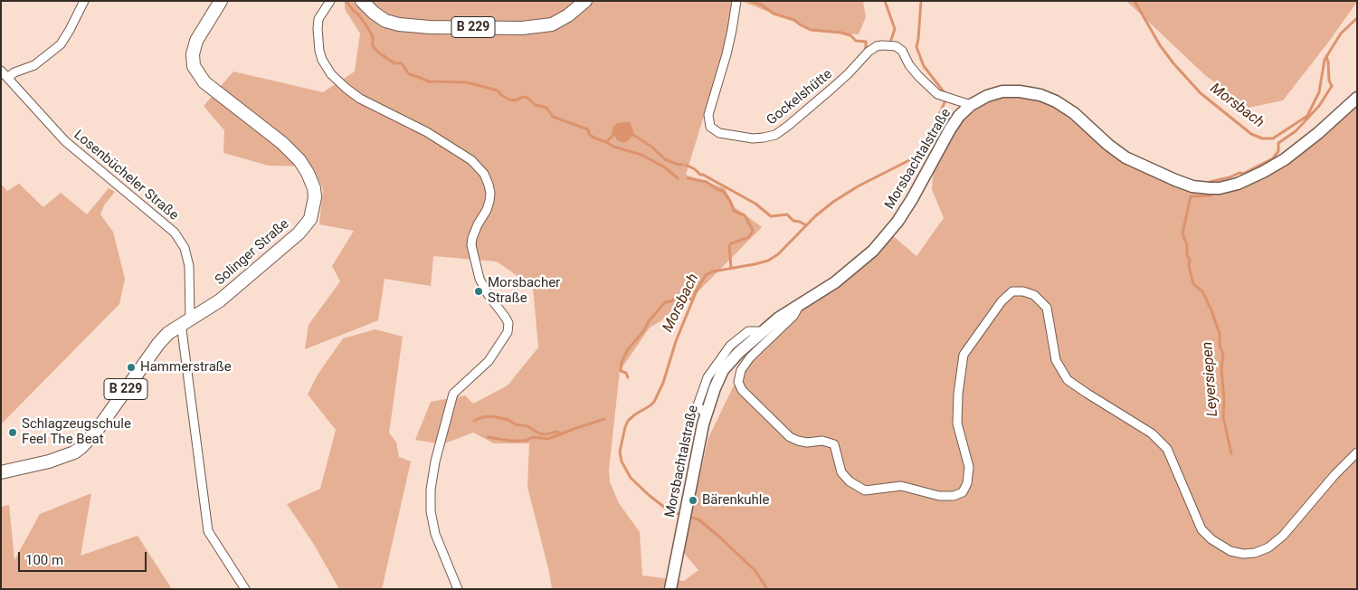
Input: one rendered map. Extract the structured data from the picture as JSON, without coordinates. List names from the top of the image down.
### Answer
{
  "streets": {
    "main road": ["B 229", "Morsbachtalstraße", "Solinger Straße"],
    "street": ["Gockelshütte", "Losenbücheler Straße"]
  },
  "crossings": [
    ["Gockelshütte", "Morsbachtalstraße"],
    ["Losenbücheler Straße", "Solinger Straße"]
  ],
  "water": ["Morsbach", "Leyersiepen"],
  "places": [
    "Morsbacher Straße",
    "Hammerstraße",
    "Schlagzeugschule Feel The Beat",
    "Bärenkuhle"
  ],
  "scale_bar": "100 m"
}
